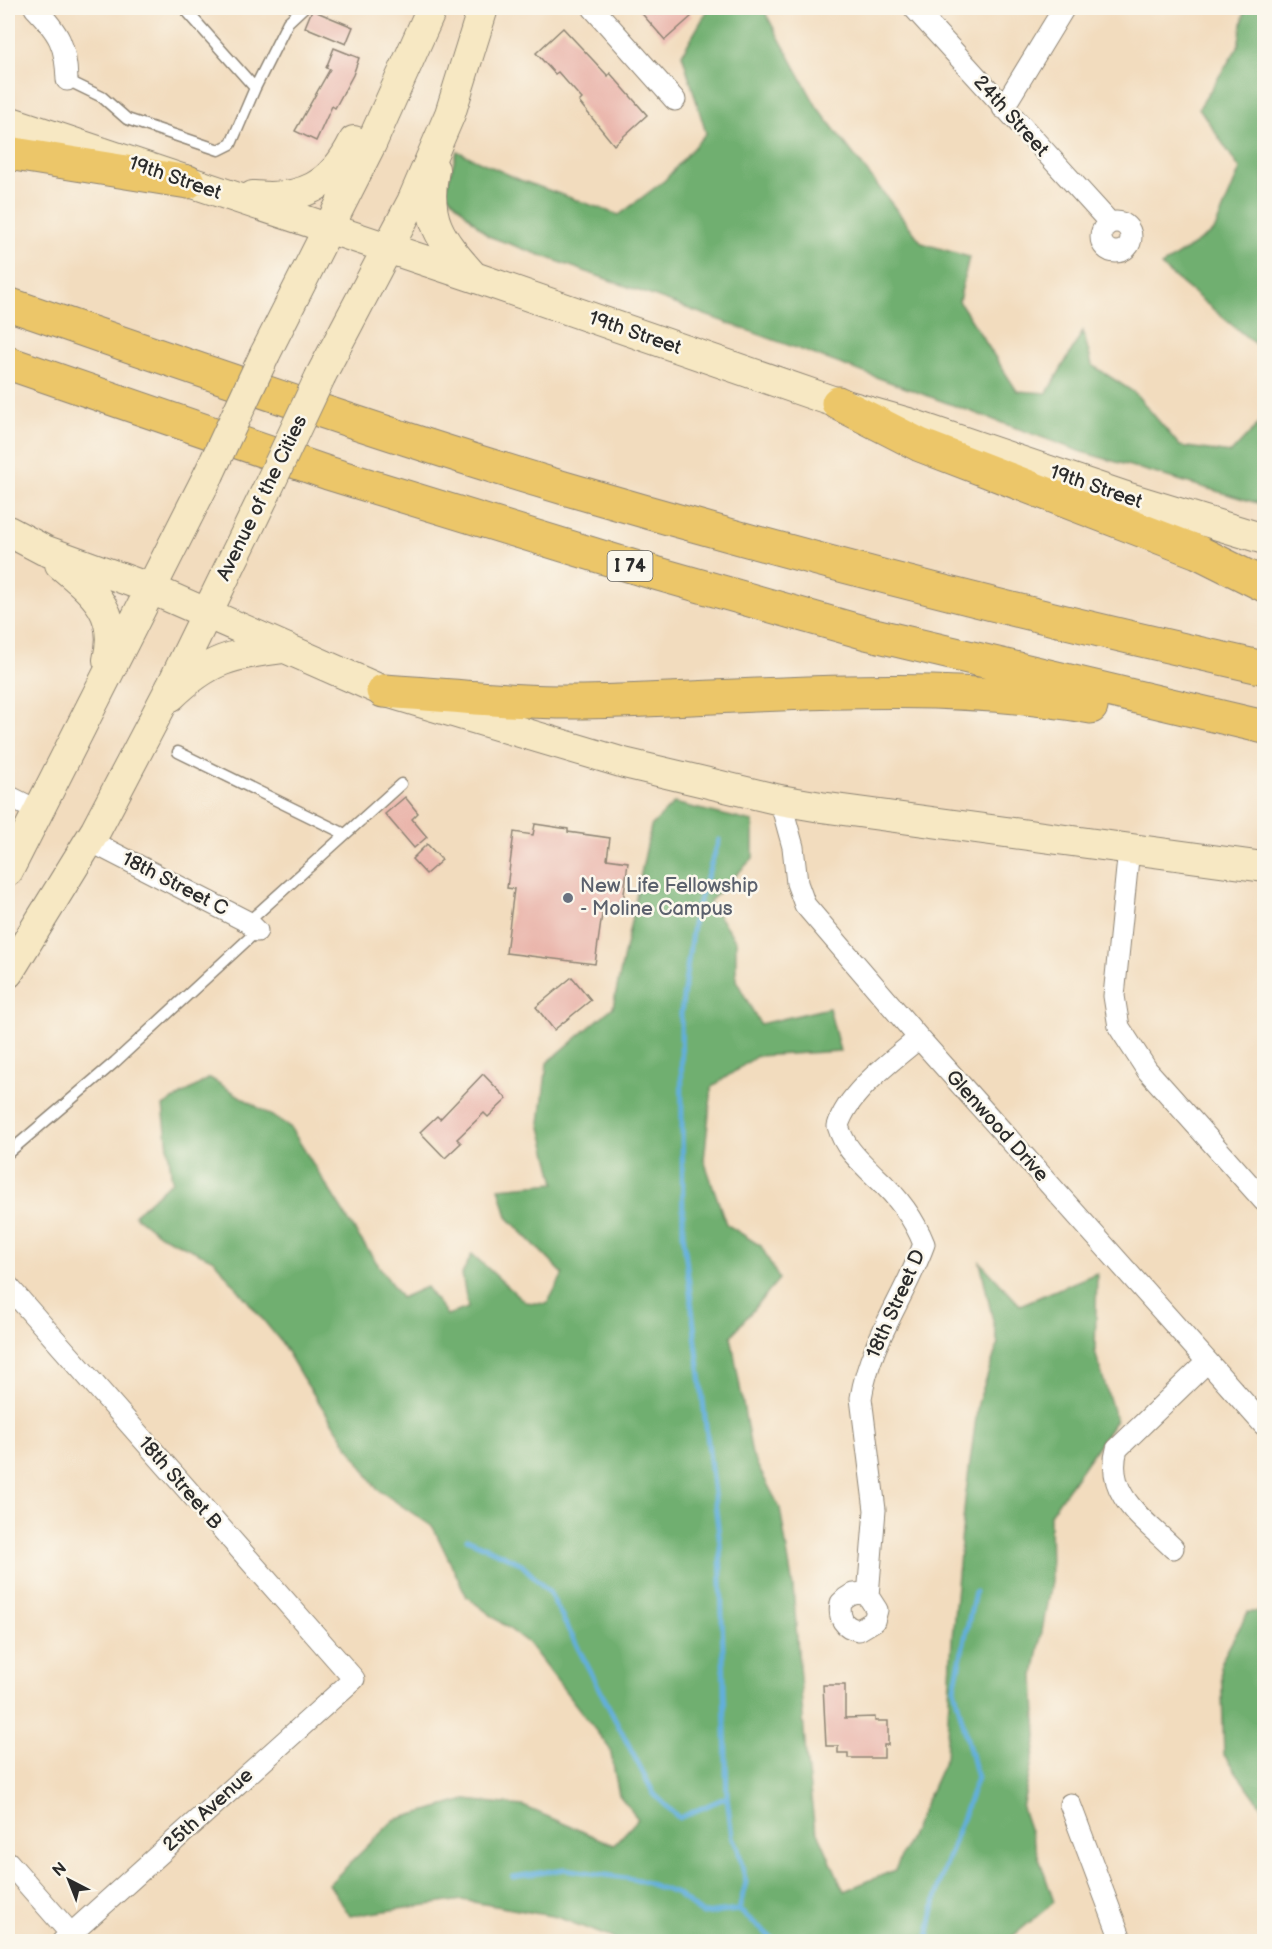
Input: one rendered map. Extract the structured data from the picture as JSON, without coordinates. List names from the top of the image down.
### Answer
{
  "streets": {
    "highway": ["I 74"],
    "main road": ["19th Street", "Avenue of the Cities"],
    "street": [
      "24th Street",
      "18th Street C",
      "Glenwood Drive",
      "18th Street D",
      "18th Street B",
      "25th Avenue"
    ]
  },
  "crossings": [
    ["19th Street", "Avenue of the Cities"],
    ["Avenue of the Cities", "18th Street C"],
    ["Glenwood Drive", "18th Street D"],
    ["18th Street B", "25th Avenue"]
  ],
  "places": ["New Life Fellowship - Moline Campus"],
  "north": "top left"
}
